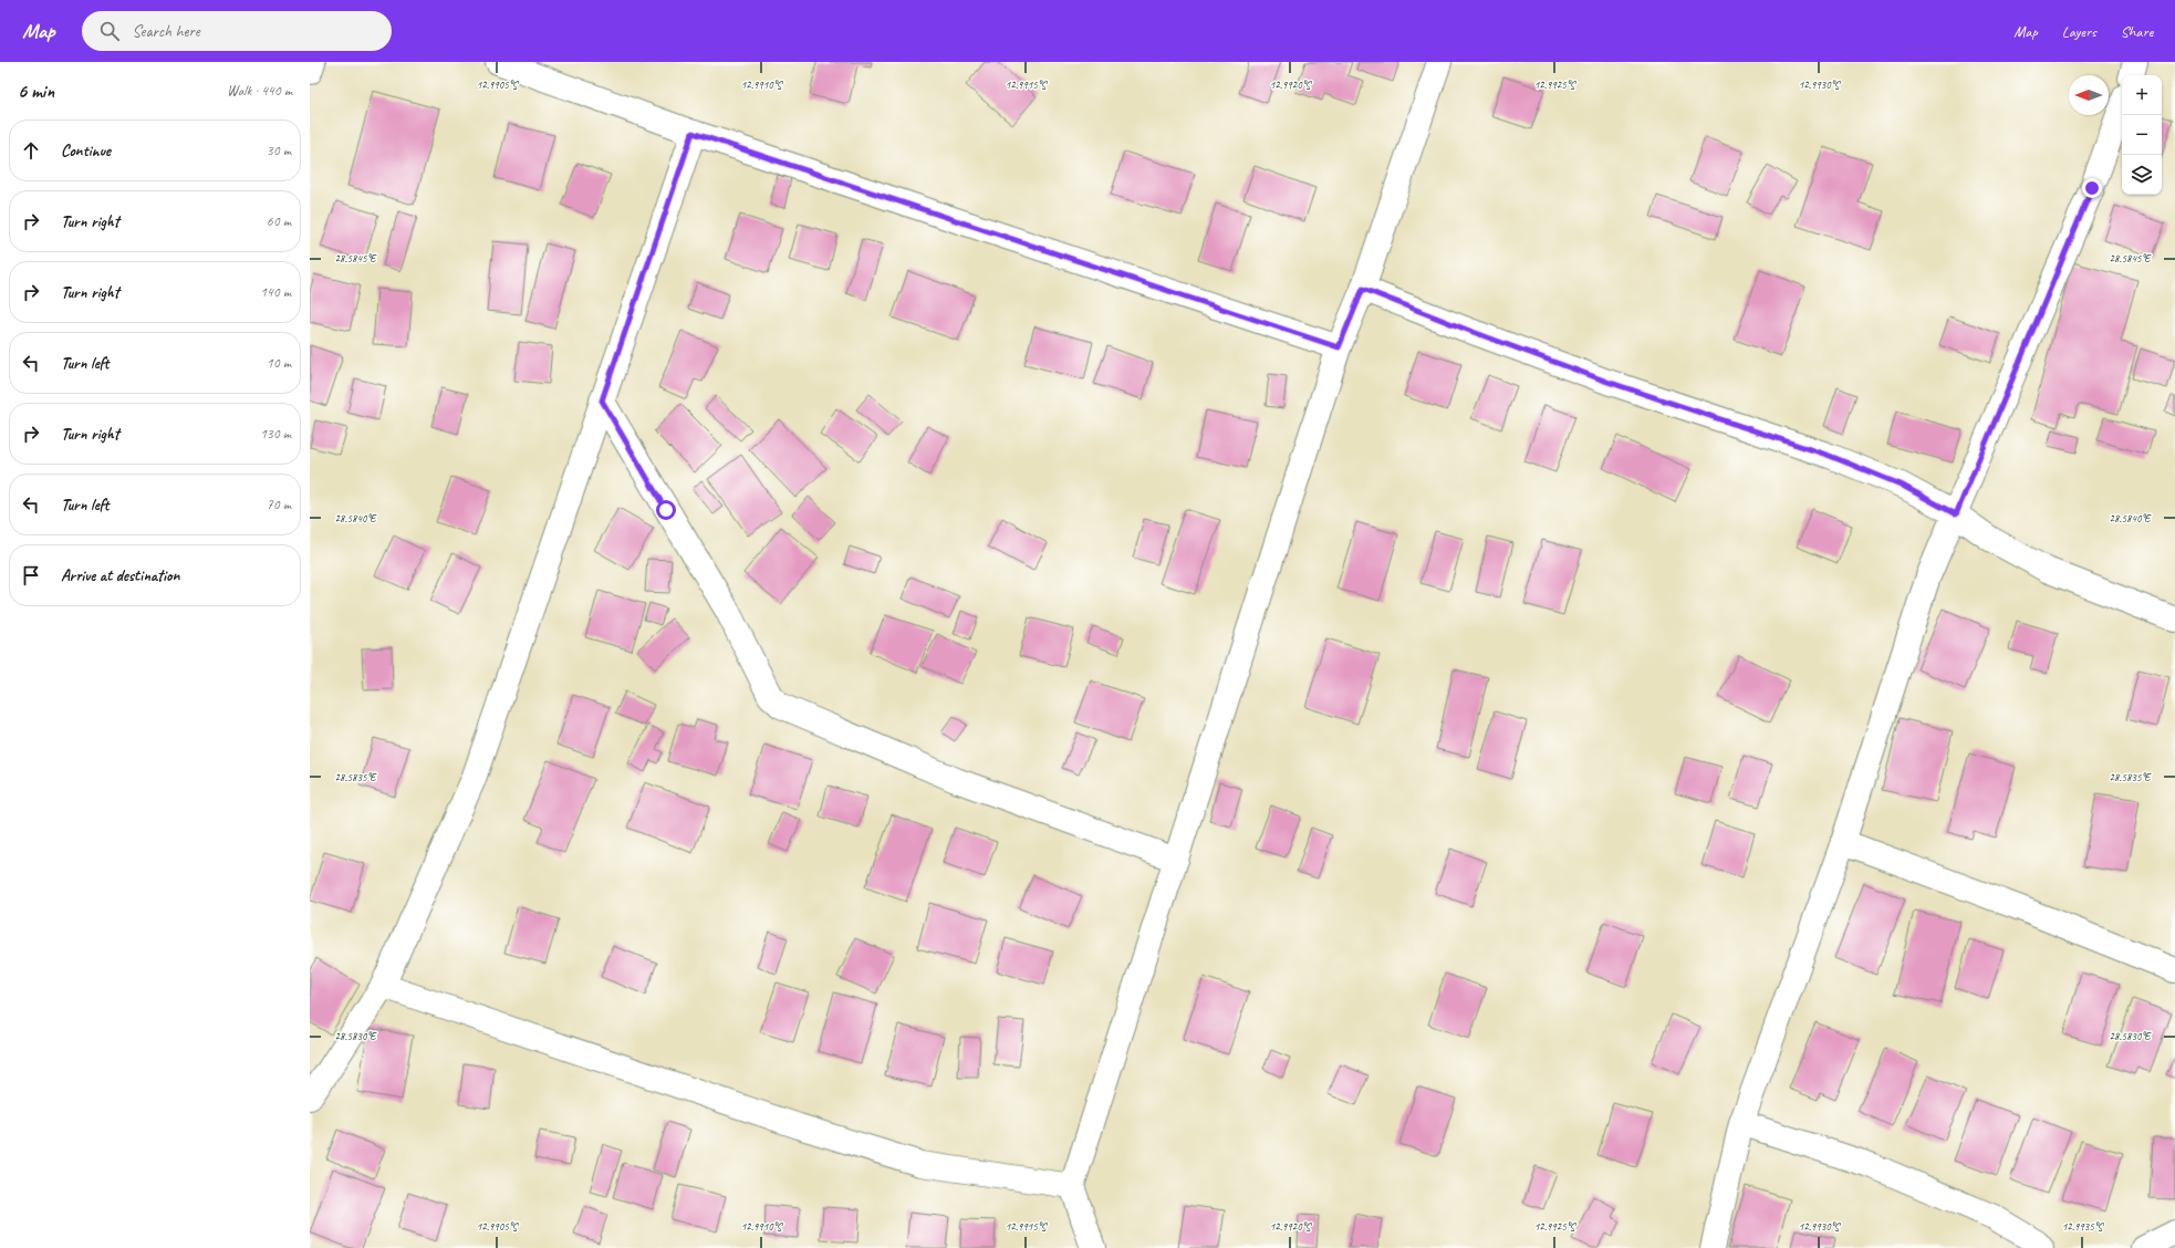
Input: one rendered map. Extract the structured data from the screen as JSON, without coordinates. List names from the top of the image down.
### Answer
{
  "north": "left",
  "page": {
    "header": "Map",
    "search": "Search here",
    "nav": ["Map", "Layers", "Share"],
    "heading": ["6 min", "Walk · 440 m"],
    "map_buttons": ["+", "−"],
    "list": [
      ["Continue", "30 m"],
      ["Turn right", "60 m"],
      ["Turn right", "140 m"],
      ["Turn left", "10 m"],
      ["Turn right", "130 m"],
      ["Turn left", "70 m"],
      "Arrive at destination"
    ]
  },
  "coordinates": [
    "12.9905°S",
    "12.9910°S",
    "12.9915°S",
    "12.9920°S",
    "12.9925°S",
    "12.9930°S",
    "28.5845°E",
    "28.5840°E",
    "28.5835°E",
    "28.5830°E",
    "12.9935°S"
  ]
}
